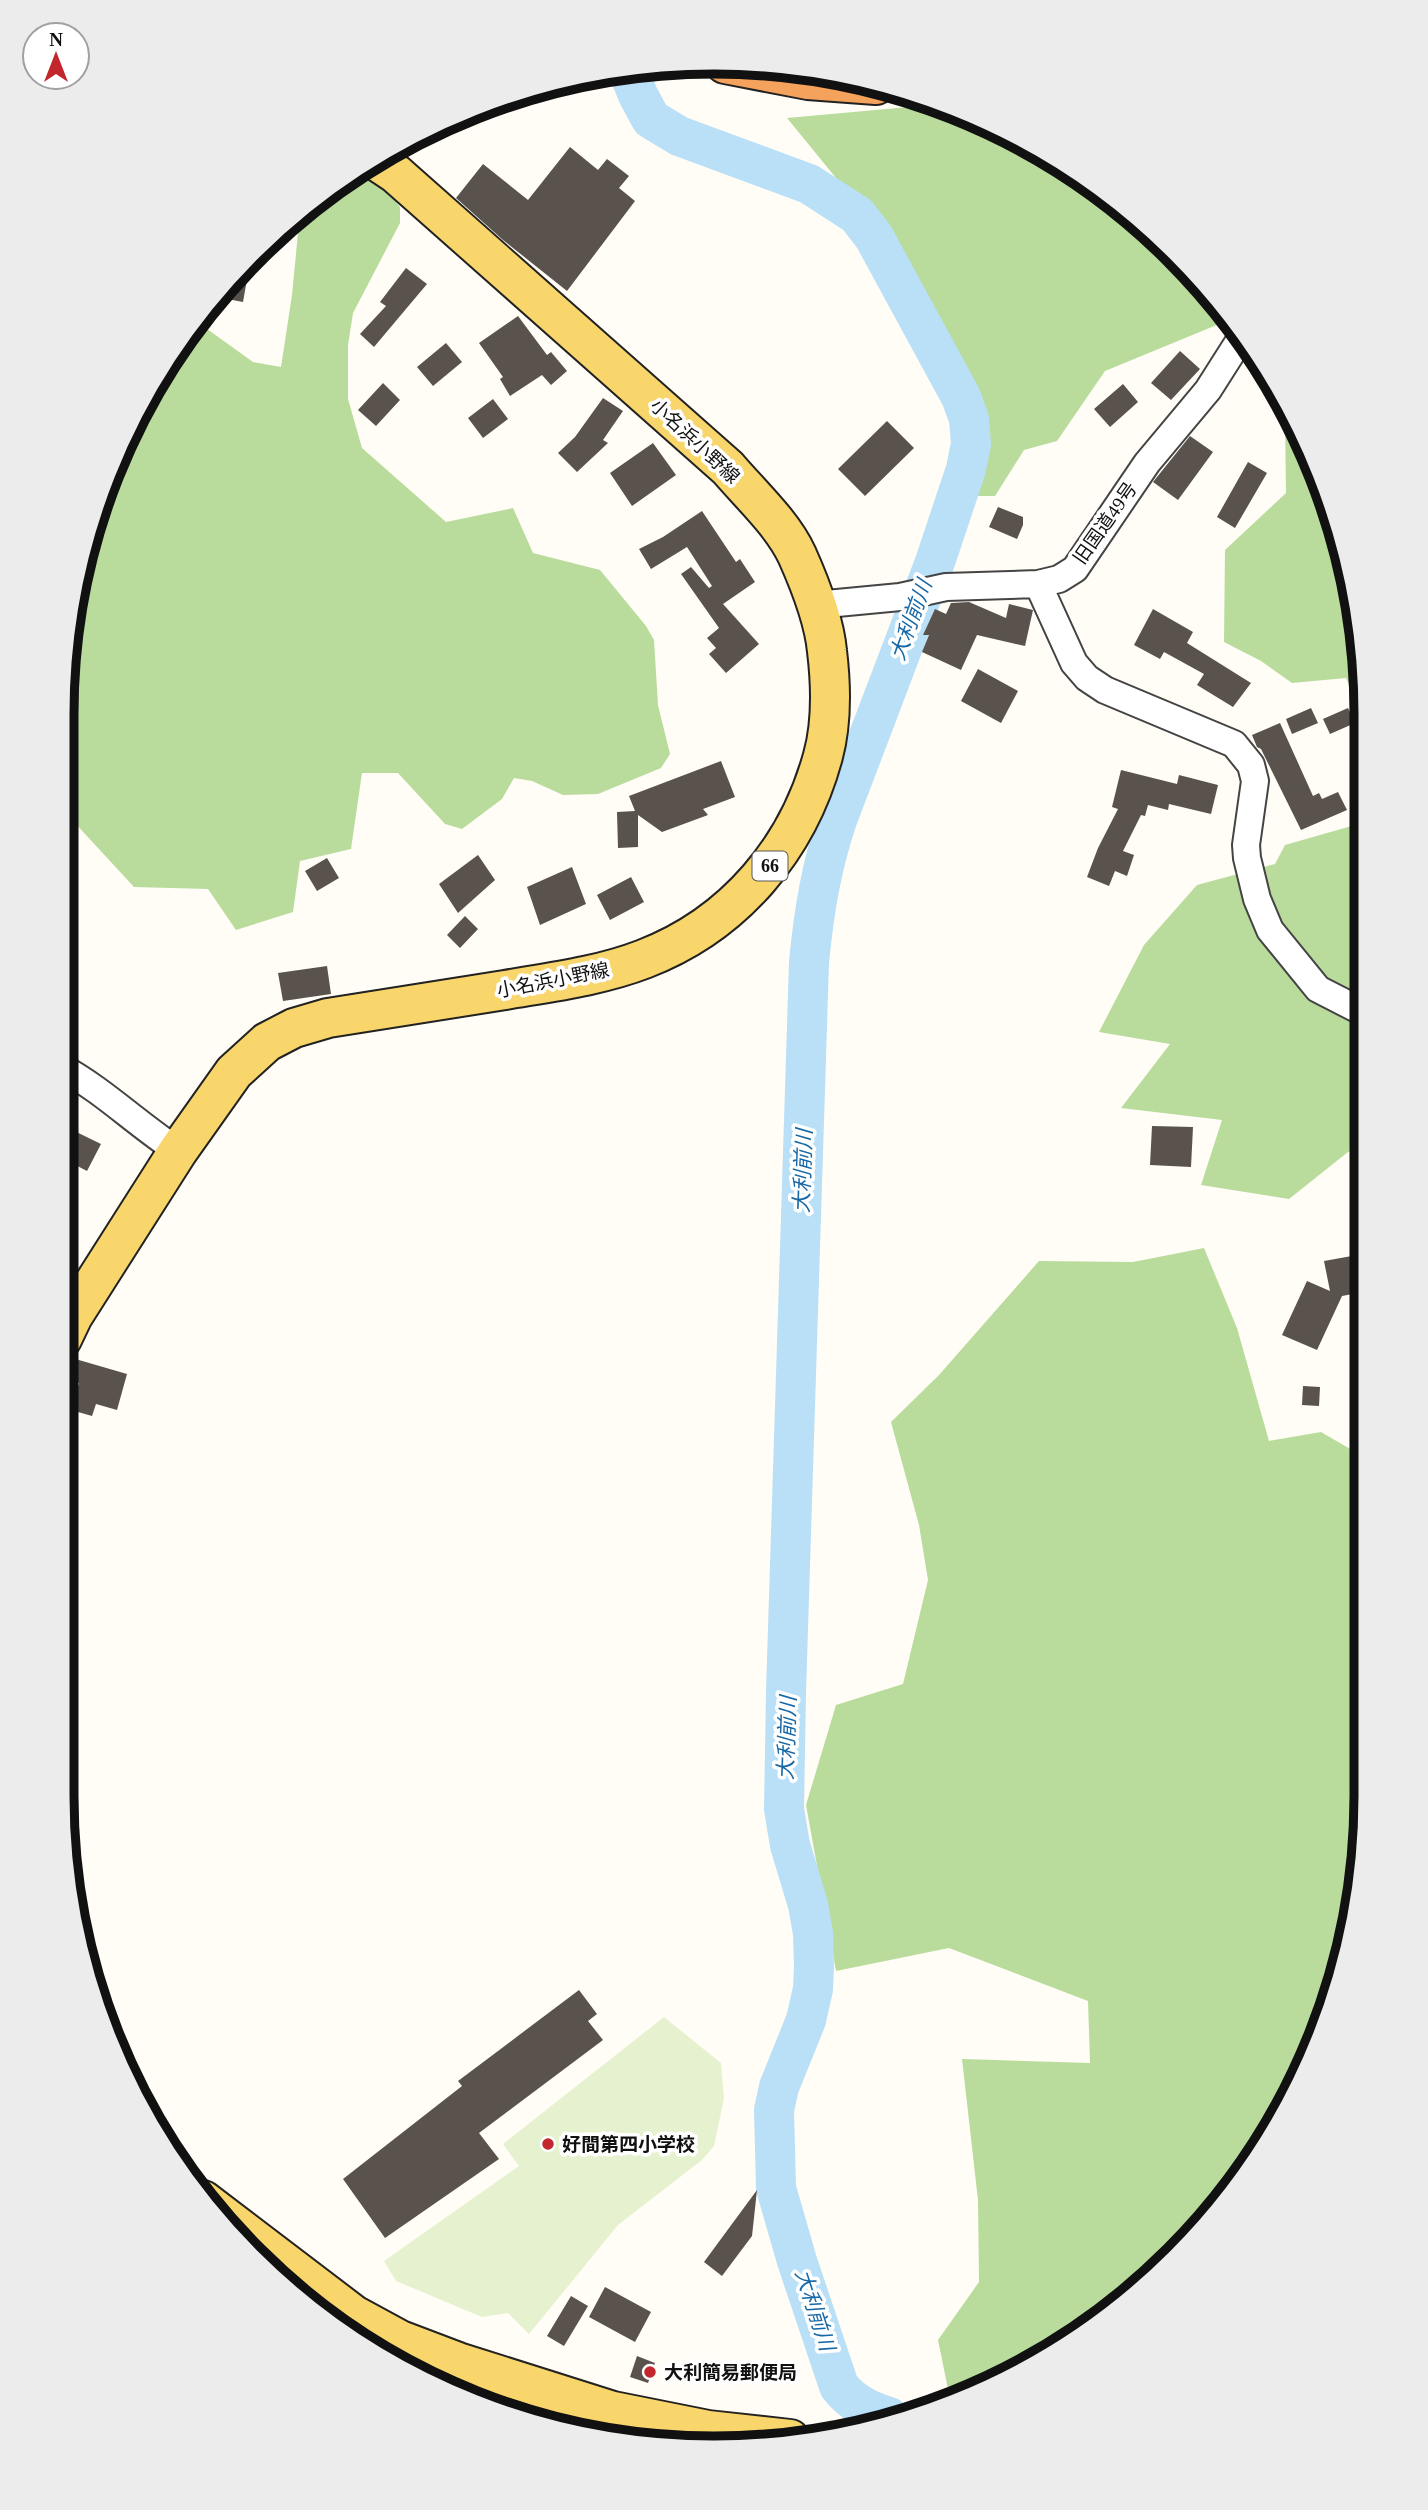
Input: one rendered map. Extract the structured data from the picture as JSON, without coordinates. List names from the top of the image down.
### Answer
{
  "streets": {
    "main road": ["小名浜小野線", "66"],
    "street": ["旧国道49号"]
  },
  "crossings": [
    ["小名浜小野線", "旧国道49号"]
  ],
  "water": ["大利前川"],
  "places": ["好間第四小学校", "大利簡易郵便局"],
  "north": "top"
}
